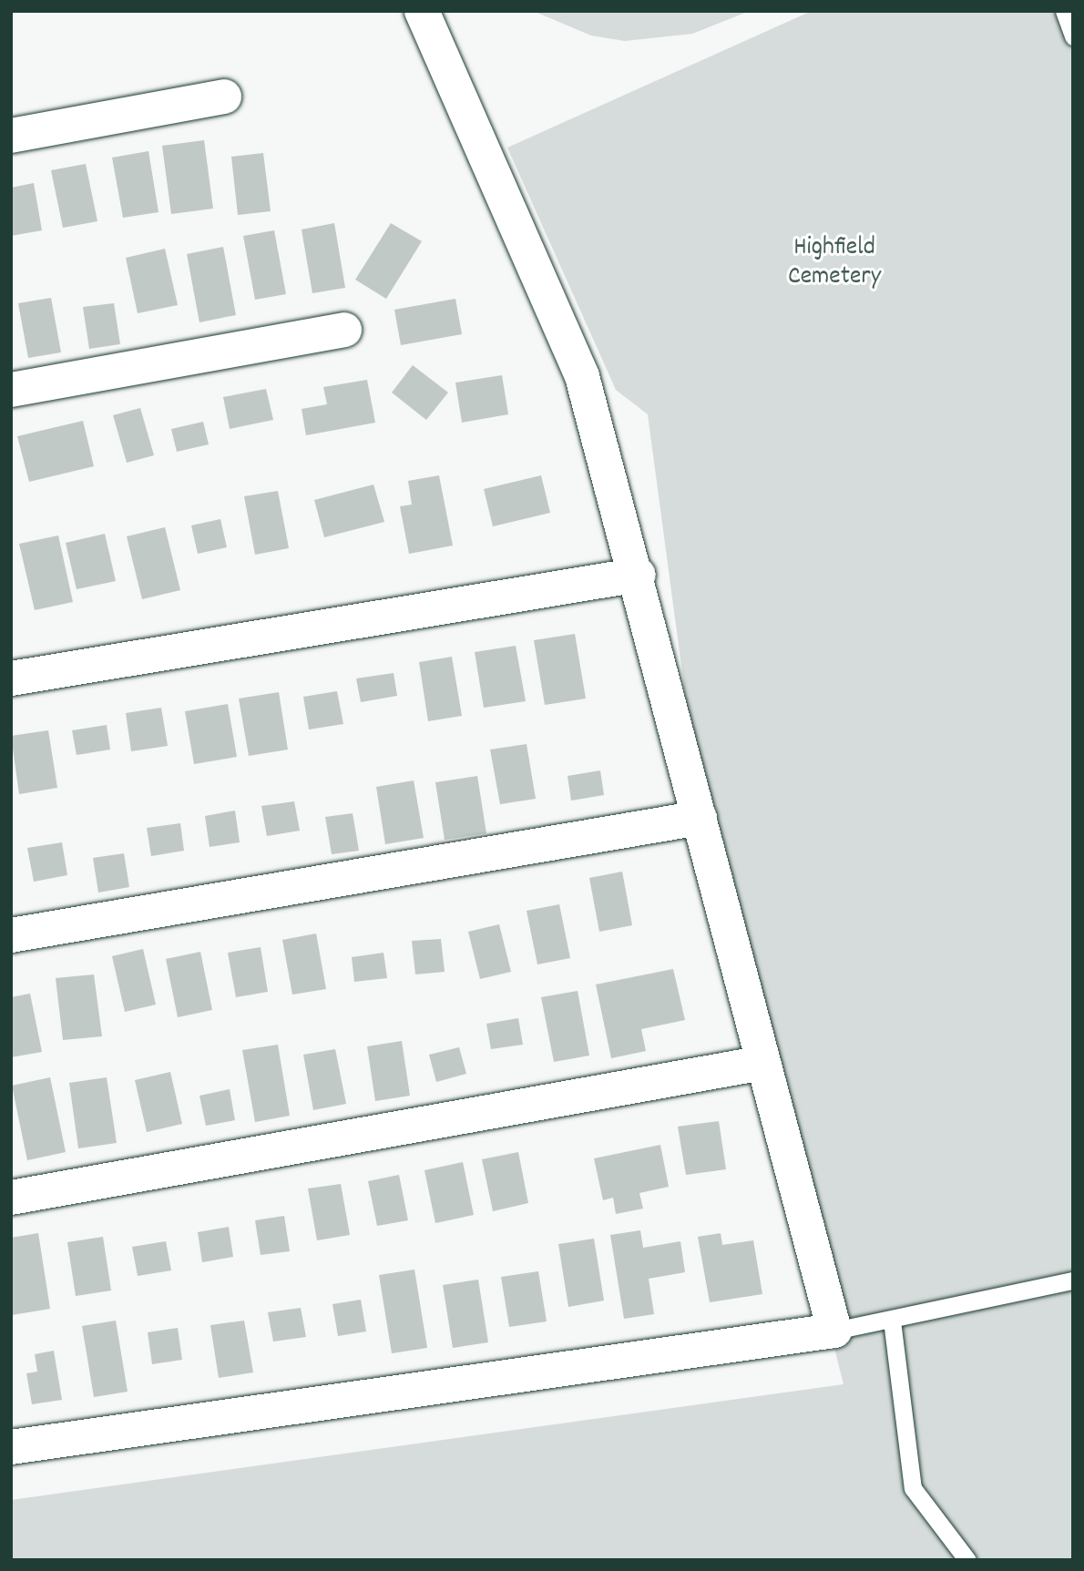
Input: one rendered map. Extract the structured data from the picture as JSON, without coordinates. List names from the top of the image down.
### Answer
{
  "parks": ["Highfield Cemetery"]
}
